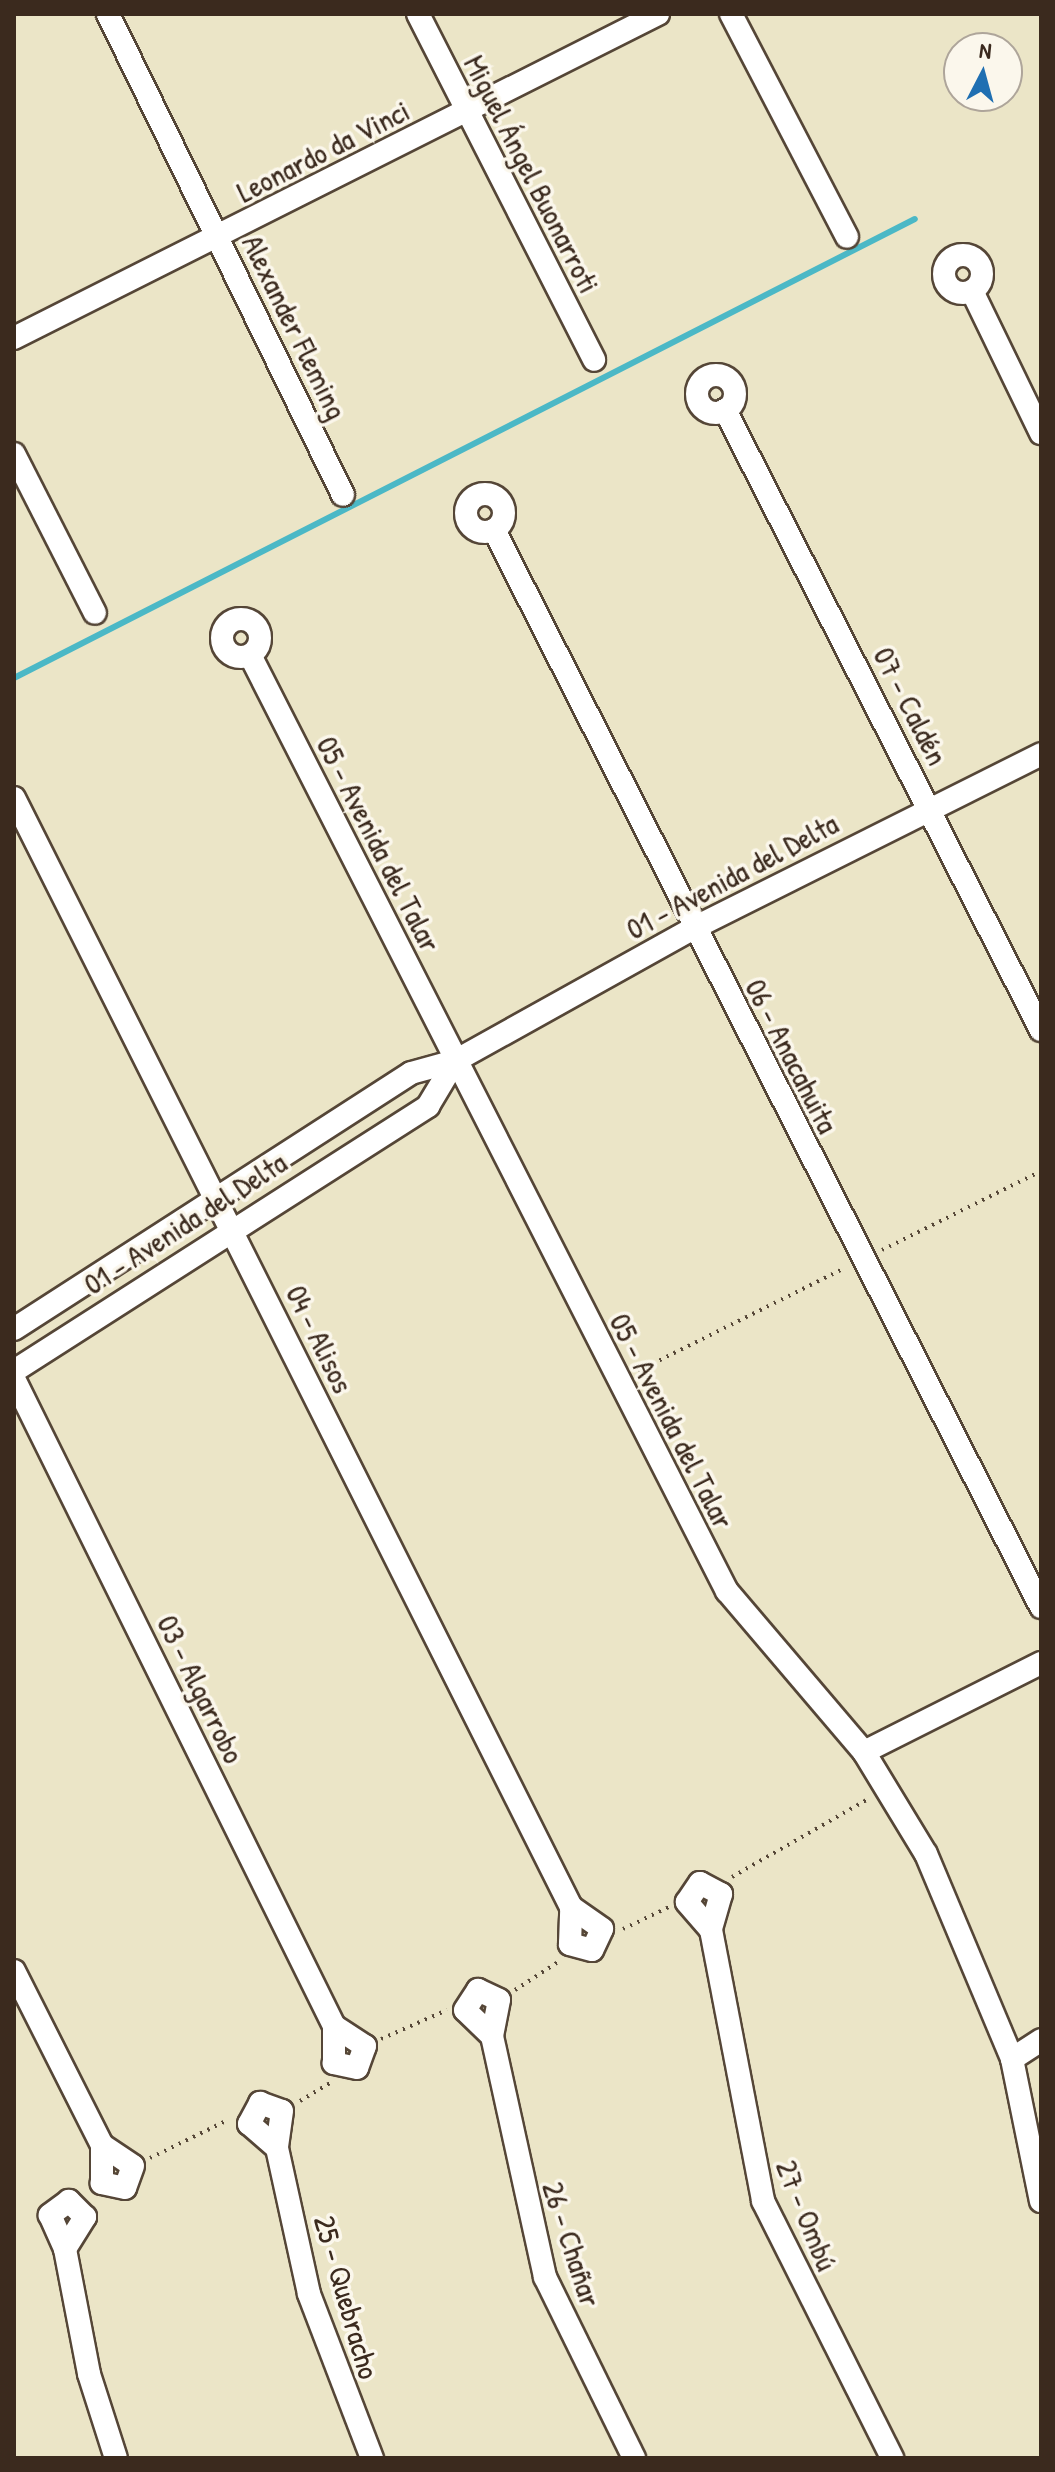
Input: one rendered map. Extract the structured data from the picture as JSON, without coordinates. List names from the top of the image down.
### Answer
{
  "streets": {
    "street": [
      "Leonardo da Vinci",
      "Miguel Ángel Buonarroti",
      "Alexander Fleming",
      "07 - Caldén",
      "05 - Avenida del Talar",
      "01 - Avenida del Delta",
      "06 - Anacahuita",
      "04 - Alisos",
      "03 - Algarrobo",
      "27 - Ombú",
      "26 - Chañar",
      "25 - Quebracho"
    ]
  },
  "crossings": [
    ["Leonardo da Vinci", "Miguel Ángel Buonarroti"],
    ["Leonardo da Vinci", "Alexander Fleming"],
    ["07 - Caldén", "01 - Avenida del Delta"],
    ["05 - Avenida del Talar", "01 - Avenida del Delta"],
    ["01 - Avenida del Delta", "06 - Anacahuita"],
    ["01 - Avenida del Delta", "04 - Alisos"]
  ],
  "north": "top"
}
